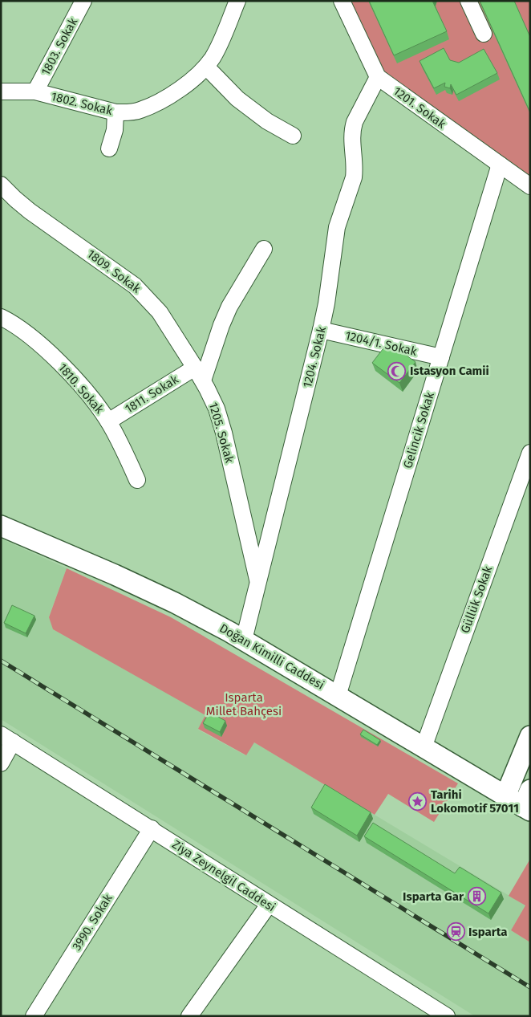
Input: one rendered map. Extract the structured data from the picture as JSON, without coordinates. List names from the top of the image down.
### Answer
{
  "streets": {
    "main road": ["Doğan Kimilli Caddesi"],
    "street": [
      "1803. Sokak",
      "1802. Sokak",
      "1201. Sokak",
      "1809. Sokak",
      "1204/1. Sokak",
      "1204. Sokak",
      "1810. Sokak",
      "1811. Sokak",
      "Gelincik Sokak",
      "1205. Sokak",
      "Güllük Sokak",
      "Ziya Zeynelgil Caddesi",
      "3990. Sokak"
    ]
  },
  "crossings": [
    ["1803. Sokak", "1802. Sokak"],
    ["1201. Sokak", "1204. Sokak"],
    ["1201. Sokak", "Gelincik Sokak"],
    ["1809. Sokak", "1811. Sokak"],
    ["1809. Sokak", "1205. Sokak"],
    ["1204/1. Sokak", "1204. Sokak"],
    ["1204/1. Sokak", "Gelincik Sokak"],
    ["1204. Sokak", "1205. Sokak"],
    ["1204. Sokak", "Doğan Kimilli Caddesi"],
    ["1810. Sokak", "1811. Sokak"],
    ["1811. Sokak", "1205. Sokak"],
    ["Gelincik Sokak", "Doğan Kimilli Caddesi"],
    ["Güllük Sokak", "Doğan Kimilli Caddesi"],
    ["Ziya Zeynelgil Caddesi", "3990. Sokak"]
  ],
  "parks": ["Isparta Millet Bahçesi"],
  "places": {
    "mosque": ["Istasyon Camii"],
    "place": ["Tarihi Lokomotif 57011"],
    "building": ["Isparta Gar"],
    "station": ["Isparta"]
  }
}
